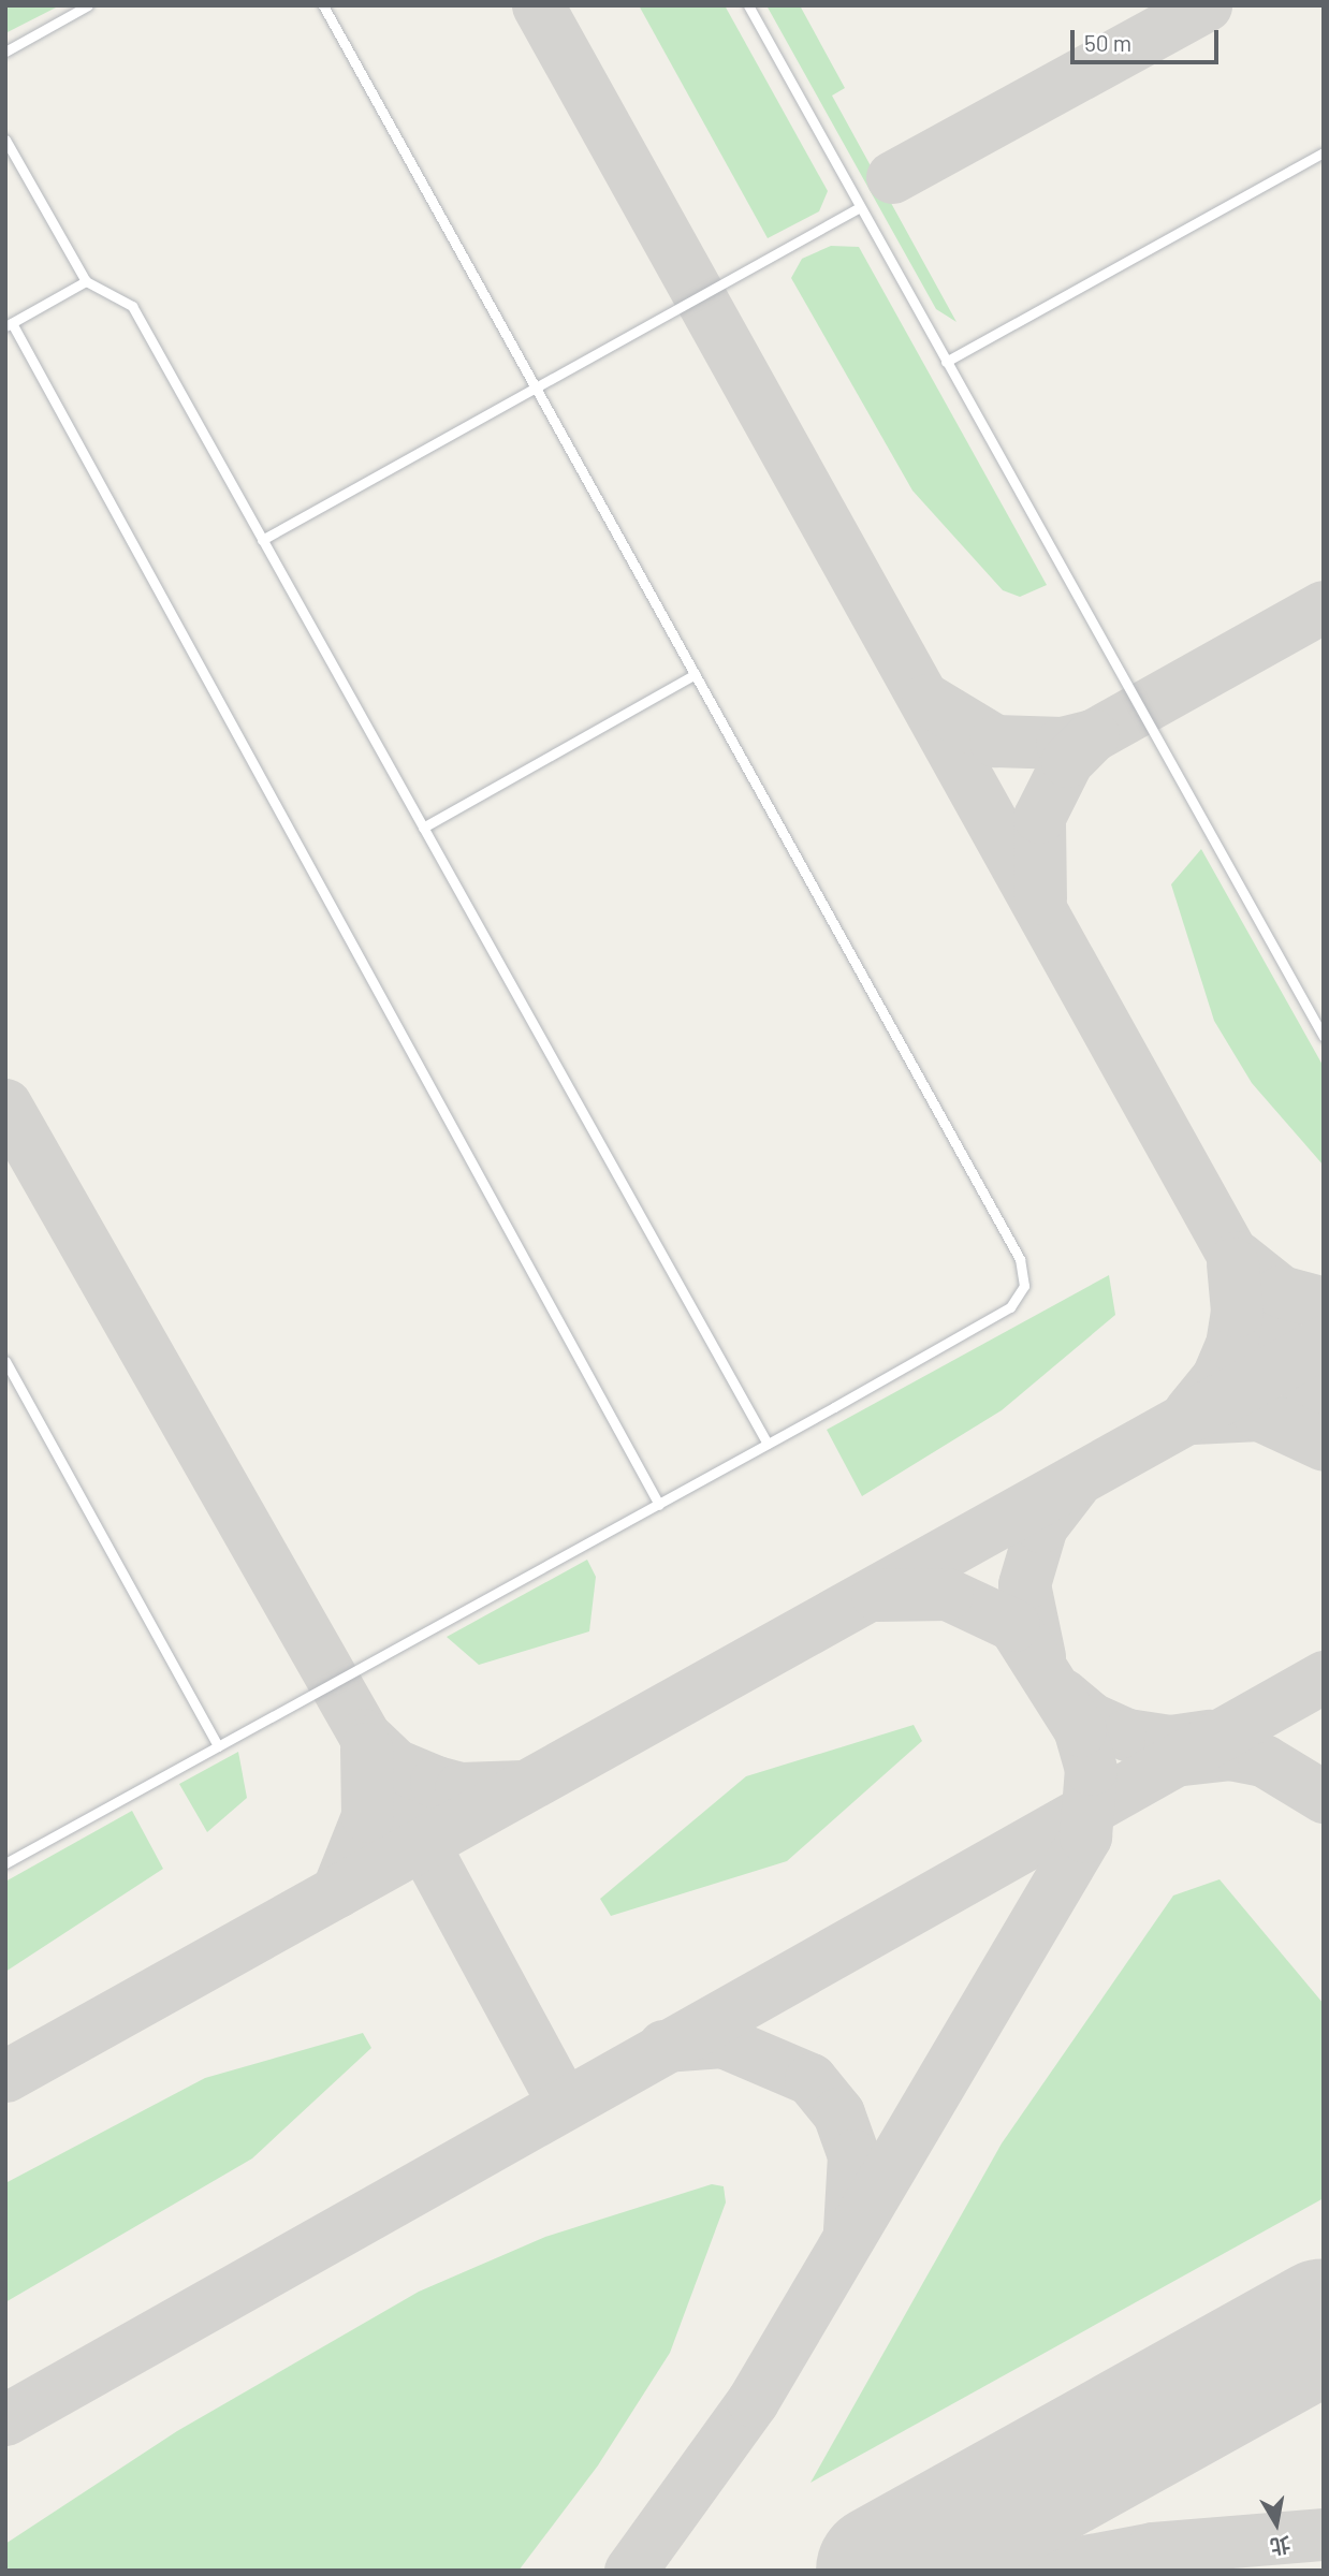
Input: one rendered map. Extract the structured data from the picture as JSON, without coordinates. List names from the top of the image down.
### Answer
{
  "scale_bar": "50 m",
  "north": "bottom"
}
